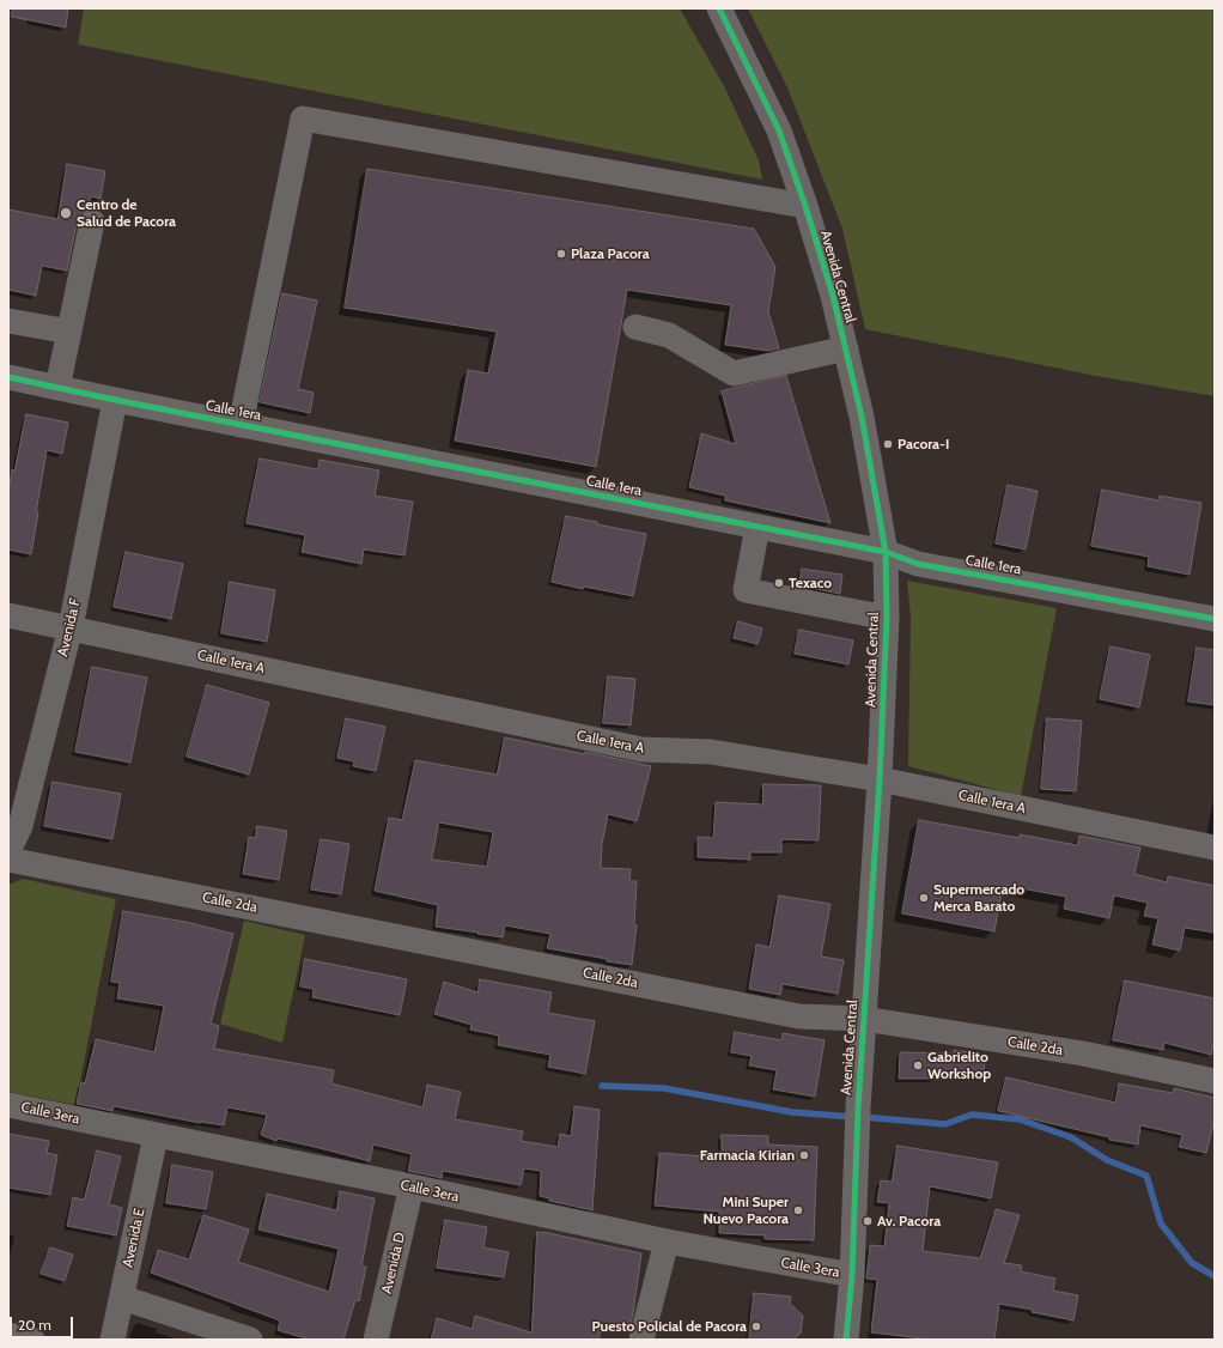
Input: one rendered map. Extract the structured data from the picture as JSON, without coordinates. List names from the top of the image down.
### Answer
{
  "streets": {
    "street": [
      "Avenida Central",
      "Calle 1era",
      "Avenida F",
      "Calle 1era A",
      "Calle 2da",
      "Calle 3era",
      "Avenida E",
      "Avenida D"
    ]
  },
  "crossings": [
    ["Avenida Central", "Calle 1era"],
    ["Avenida Central", "Calle 1era A"],
    ["Avenida Central", "Calle 2da"],
    ["Avenida Central", "Calle 3era"],
    ["Calle 1era", "Avenida F"],
    ["Avenida F", "Calle 1era A"],
    ["Calle 3era", "Avenida E"],
    ["Calle 3era", "Avenida D"]
  ],
  "places": [
    "Centro de Salud de Pacora",
    "Plaza Pacora",
    "Pacora-I",
    "Texaco",
    "Supermercado Merca Barato",
    "Gabrielito Workshop",
    "Farmacia Kirian",
    "Mini Super Nuevo Pacora",
    "Av. Pacora",
    "Puesto Policial de Pacora"
  ],
  "scale_bar": "20 m"
}
